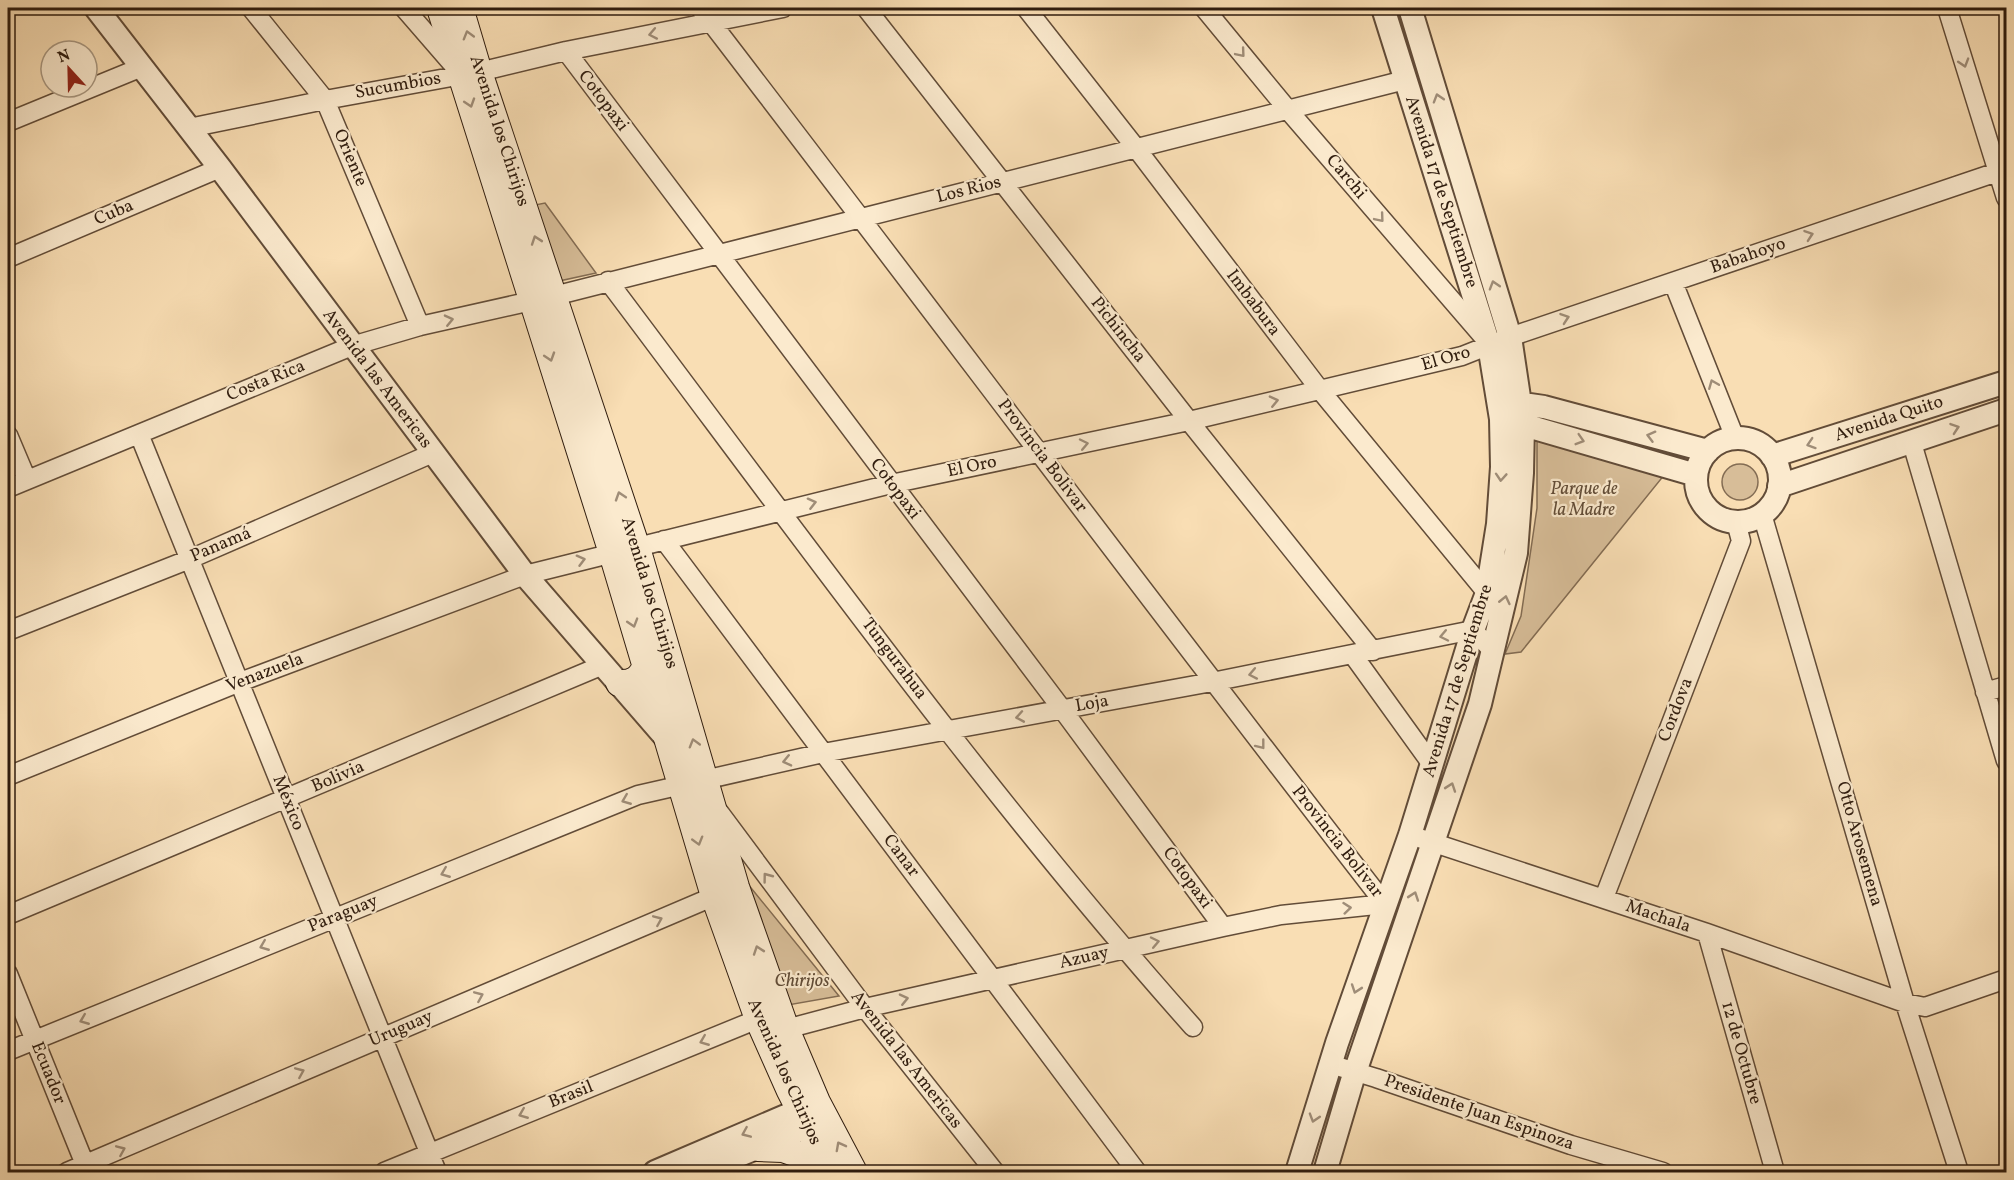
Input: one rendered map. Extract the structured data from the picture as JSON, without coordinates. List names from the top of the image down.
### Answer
{
  "streets": {
    "main road": ["Avenida los Chirijos"],
    "street": [
      "Sucumbios",
      "Cotopaxi",
      "Oriente",
      "Carchi",
      "Los Rios",
      "Avenida 17 de Septiembre",
      "Cuba",
      "Babahoyo",
      "Imbabura",
      "Pichincha",
      "El Oro",
      "Avenida las Americas",
      "Costa Rica",
      "Avenida Quito",
      "Provincia Bolivar",
      "Panamá",
      "Tungurahua",
      "Venazuela",
      "Loja",
      "Cordova",
      "Bolivia",
      "México",
      "Otto Arosemena",
      "Canar",
      "Paraguay",
      "Machala",
      "Azuay",
      "Uruguay",
      "12 de Octubre",
      "Ecuador",
      "Brasil",
      "Presidente Juan Espinoza"
    ]
  },
  "crossings": [
    ["Sucumbios", "Cotopaxi"],
    ["Sucumbios", "Avenida los Chirijos"],
    ["Sucumbios", "Oriente"],
    ["Sucumbios", "Avenida las Americas"],
    ["Sucumbios", "Provincia Bolivar"],
    ["Cotopaxi", "Los Rios"],
    ["Cotopaxi", "El Oro"],
    ["Cotopaxi", "Loja"],
    ["Cotopaxi", "Azuay"],
    ["Avenida los Chirijos", "Los Rios"],
    ["Avenida los Chirijos", "El Oro"],
    ["Avenida los Chirijos", "Avenida las Americas"],
    ["Avenida los Chirijos", "Costa Rica"],
    ["Avenida los Chirijos", "Loja"],
    ["Avenida los Chirijos", "Paraguay"],
    ["Avenida los Chirijos", "Azuay"],
    ["Avenida los Chirijos", "Uruguay"],
    ["Avenida los Chirijos", "Brasil"],
    ["Oriente", "Costa Rica"],
    ["Carchi", "Los Rios"],
    ["Carchi", "Avenida 17 de Septiembre"],
    ["Carchi", "Babahoyo"],
    ["Carchi", "El Oro"],
    ["Los Rios", "Avenida 17 de Septiembre"],
    ["Los Rios", "Imbabura"],
    ["Los Rios", "Pichincha"],
    ["Los Rios", "Costa Rica"],
    ["Los Rios", "Provincia Bolivar"],
    ["Los Rios", "Tungurahua"],
    ["Avenida 17 de Septiembre", "Babahoyo"],
    ["Avenida 17 de Septiembre", "Imbabura"],
    ["Avenida 17 de Septiembre", "El Oro"],
    ["Avenida 17 de Septiembre", "Provincia Bolivar"],
    ["Avenida 17 de Septiembre", "Loja"],
    ["Avenida 17 de Septiembre", "Machala"],
    ["Avenida 17 de Septiembre", "Azuay"],
    ["Avenida 17 de Septiembre", "Presidente Juan Espinoza"],
    ["Cuba", "Avenida las Americas"],
    ["Babahoyo", "El Oro"],
    ["Imbabura", "El Oro"],
    ["Pichincha", "El Oro"],
    ["Pichincha", "Loja"],
    ["El Oro", "Avenida las Americas"],
    ["El Oro", "Provincia Bolivar"],
    ["El Oro", "Tungurahua"],
    ["El Oro", "Venazuela"],
    ["El Oro", "Canar"],
    ["Avenida las Americas", "Costa Rica"],
    ["Avenida las Americas", "Panamá"],
    ["Avenida las Americas", "Venazuela"],
    ["Avenida las Americas", "Loja"],
    ["Avenida las Americas", "Bolivia"],
    ["Avenida las Americas", "Paraguay"],
    ["Avenida las Americas", "Azuay"],
    ["Costa Rica", "México"],
    ["Avenida Quito", "Cordova"],
    ["Avenida Quito", "Otto Arosemena"],
    ["Provincia Bolivar", "Loja"],
    ["Provincia Bolivar", "Azuay"],
    ["Panamá", "México"],
    ["Tungurahua", "Loja"],
    ["Tungurahua", "Azuay"],
    ["Venazuela", "México"],
    ["Loja", "Canar"],
    ["Loja", "Paraguay"],
    ["Cordova", "Otto Arosemena"],
    ["Cordova", "Machala"],
    ["Bolivia", "México"],
    ["México", "Paraguay"],
    ["México", "Uruguay"],
    ["México", "Brasil"],
    ["Otto Arosemena", "Machala"],
    ["Canar", "Azuay"],
    ["Paraguay", "Ecuador"],
    ["Machala", "12 de Octubre"],
    ["Azuay", "Brasil"],
    ["Uruguay", "Ecuador"]
  ],
  "one_way": [
    "Carchi",
    "Babahoyo",
    "El Oro",
    "Loja",
    "Paraguay",
    "Azuay",
    "Uruguay"
  ],
  "parks": ["Parque de la Madre", "Chirijos"],
  "north": "top"
}
